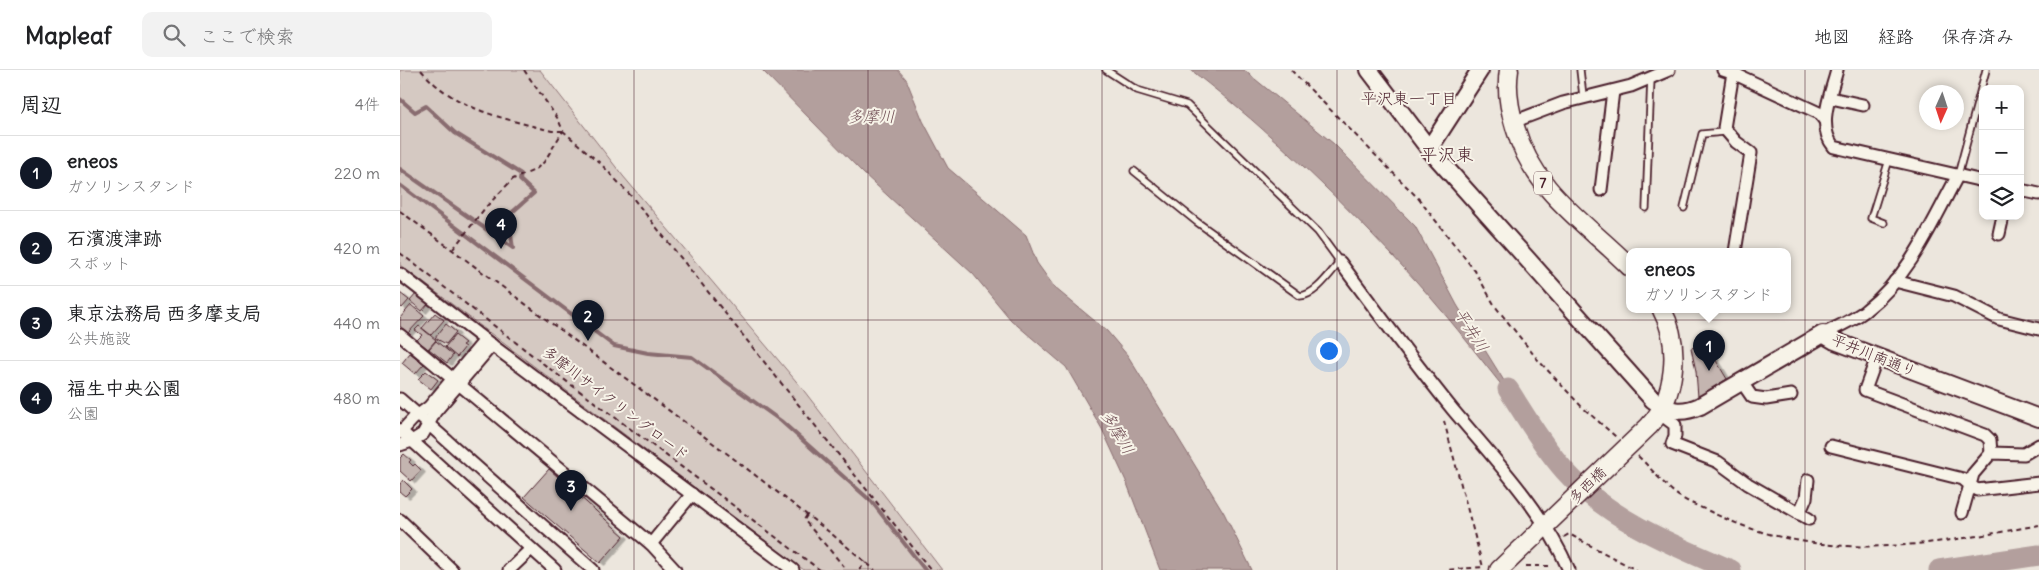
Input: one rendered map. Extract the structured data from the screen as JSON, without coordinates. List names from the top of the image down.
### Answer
{
  "streets": {
    "main road": ["7", "多西橋"],
    "street": ["平井川南通り"],
    "path": ["多摩川サイクリングロード"]
  },
  "crossings": [
    ["平井川南通り", "多西橋"]
  ],
  "districts": ["平沢東一丁目", "平沢東"],
  "water": ["多摩川", "平井川"],
  "north": "bottom",
  "page": {
    "header": "Mapleaf",
    "search": "ここで検索",
    "nav": ["地図", "経路", "保存済み"],
    "heading": ["周辺", "4件"],
    "map_buttons": ["+", "−"],
    "list": [
      {
        "mark": "1",
        "name": "eneos",
        "note": "ガソリンスタンド",
        "value": "220 m"
      },
      {
        "mark": "2",
        "name": "石濱渡津跡",
        "note": "スポット",
        "value": "420 m"
      },
      {
        "mark": "3",
        "name": "東京法務局 西多摩支局",
        "note": "公共施設",
        "value": "440 m"
      },
      {
        "mark": "4",
        "name": "福生中央公園",
        "note": "公園",
        "value": "480 m"
      }
    ],
    "pins": [
      "4",
      "2",
      "1",
      "3"
    ],
    "popup": ["eneos", "ガソリンスタンド"]
  }
}
